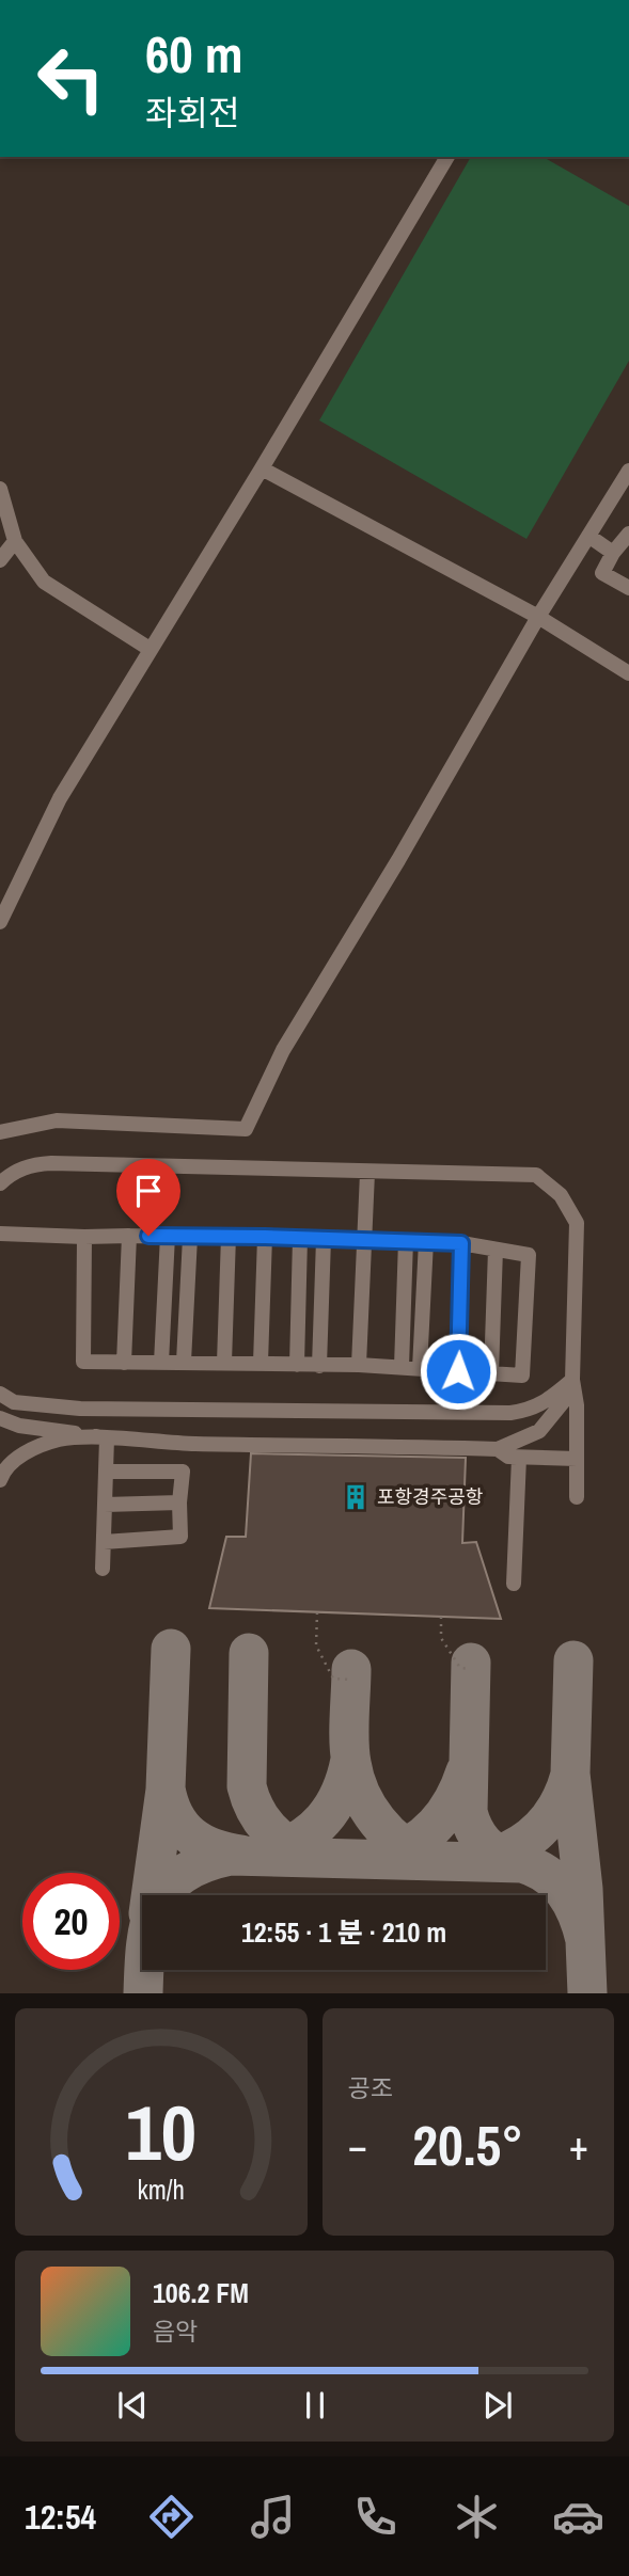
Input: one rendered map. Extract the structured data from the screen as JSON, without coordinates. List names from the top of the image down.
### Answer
{
  "places": {
    "building": ["포항경주공항"]
  },
  "page": {
    "turn": ["60 m", "좌회전"],
    "limit": "20",
    "trip": "12:55 · 1 분 · 210 m",
    "tile": "공조",
    "heat": ["−", "20.5°", "+"],
    "song": ["106.2 FM", "음악"],
    "tabs": "12:54",
    "gauge": ["10", "km/h"]
  }
}
